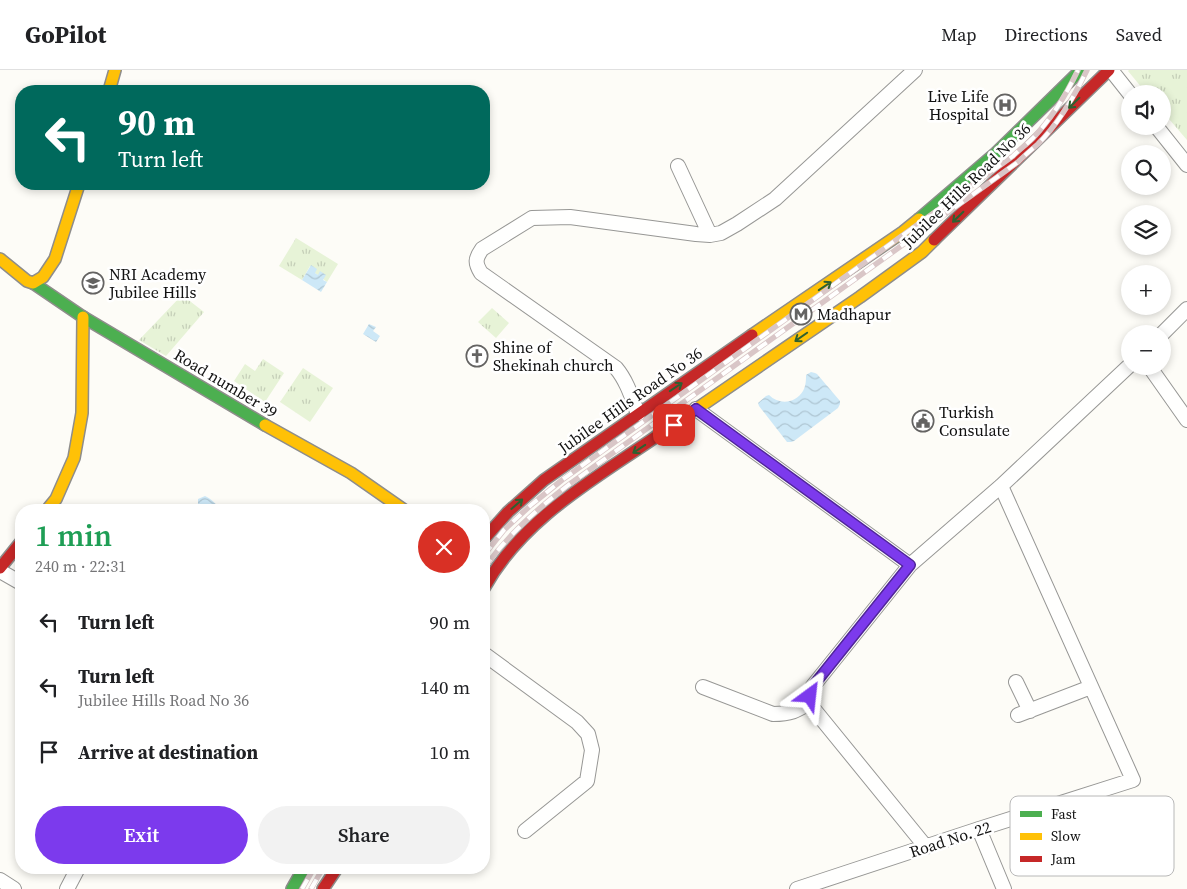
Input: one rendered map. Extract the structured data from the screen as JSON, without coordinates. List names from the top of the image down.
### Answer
{
  "streets": {
    "main road": ["Jubilee Hills Road No 36", "Road number 39"],
    "street": ["Road No. 22"]
  },
  "places": {
    "hospital": ["Live Life Hospital"],
    "school or university": ["NRI Academy Jubilee Hills"],
    "metro station": ["Madhapur"],
    "church": ["Shine of Shekinah church"],
    "public building": ["Turkish Consulate"]
  },
  "legend": ["Fast", "Slow", "Jam"],
  "page": {
    "header": "GoPilot",
    "nav": ["Map", "Directions", "Saved"],
    "map_buttons": ["+", "−"],
    "turn": ["90 m", "Turn left"],
    "heading": ["1 min", "240 m · 22:31"],
    "list": [
      {
        "name": "Turn left",
        "value": "90 m"
      },
      {
        "name": "Turn left",
        "note": "Jubilee Hills Road No 36",
        "value": "140 m"
      },
      {
        "name": "Arrive at destination",
        "value": "10 m"
      }
    ],
    "buttons": ["Exit", "Share"]
  }
}
